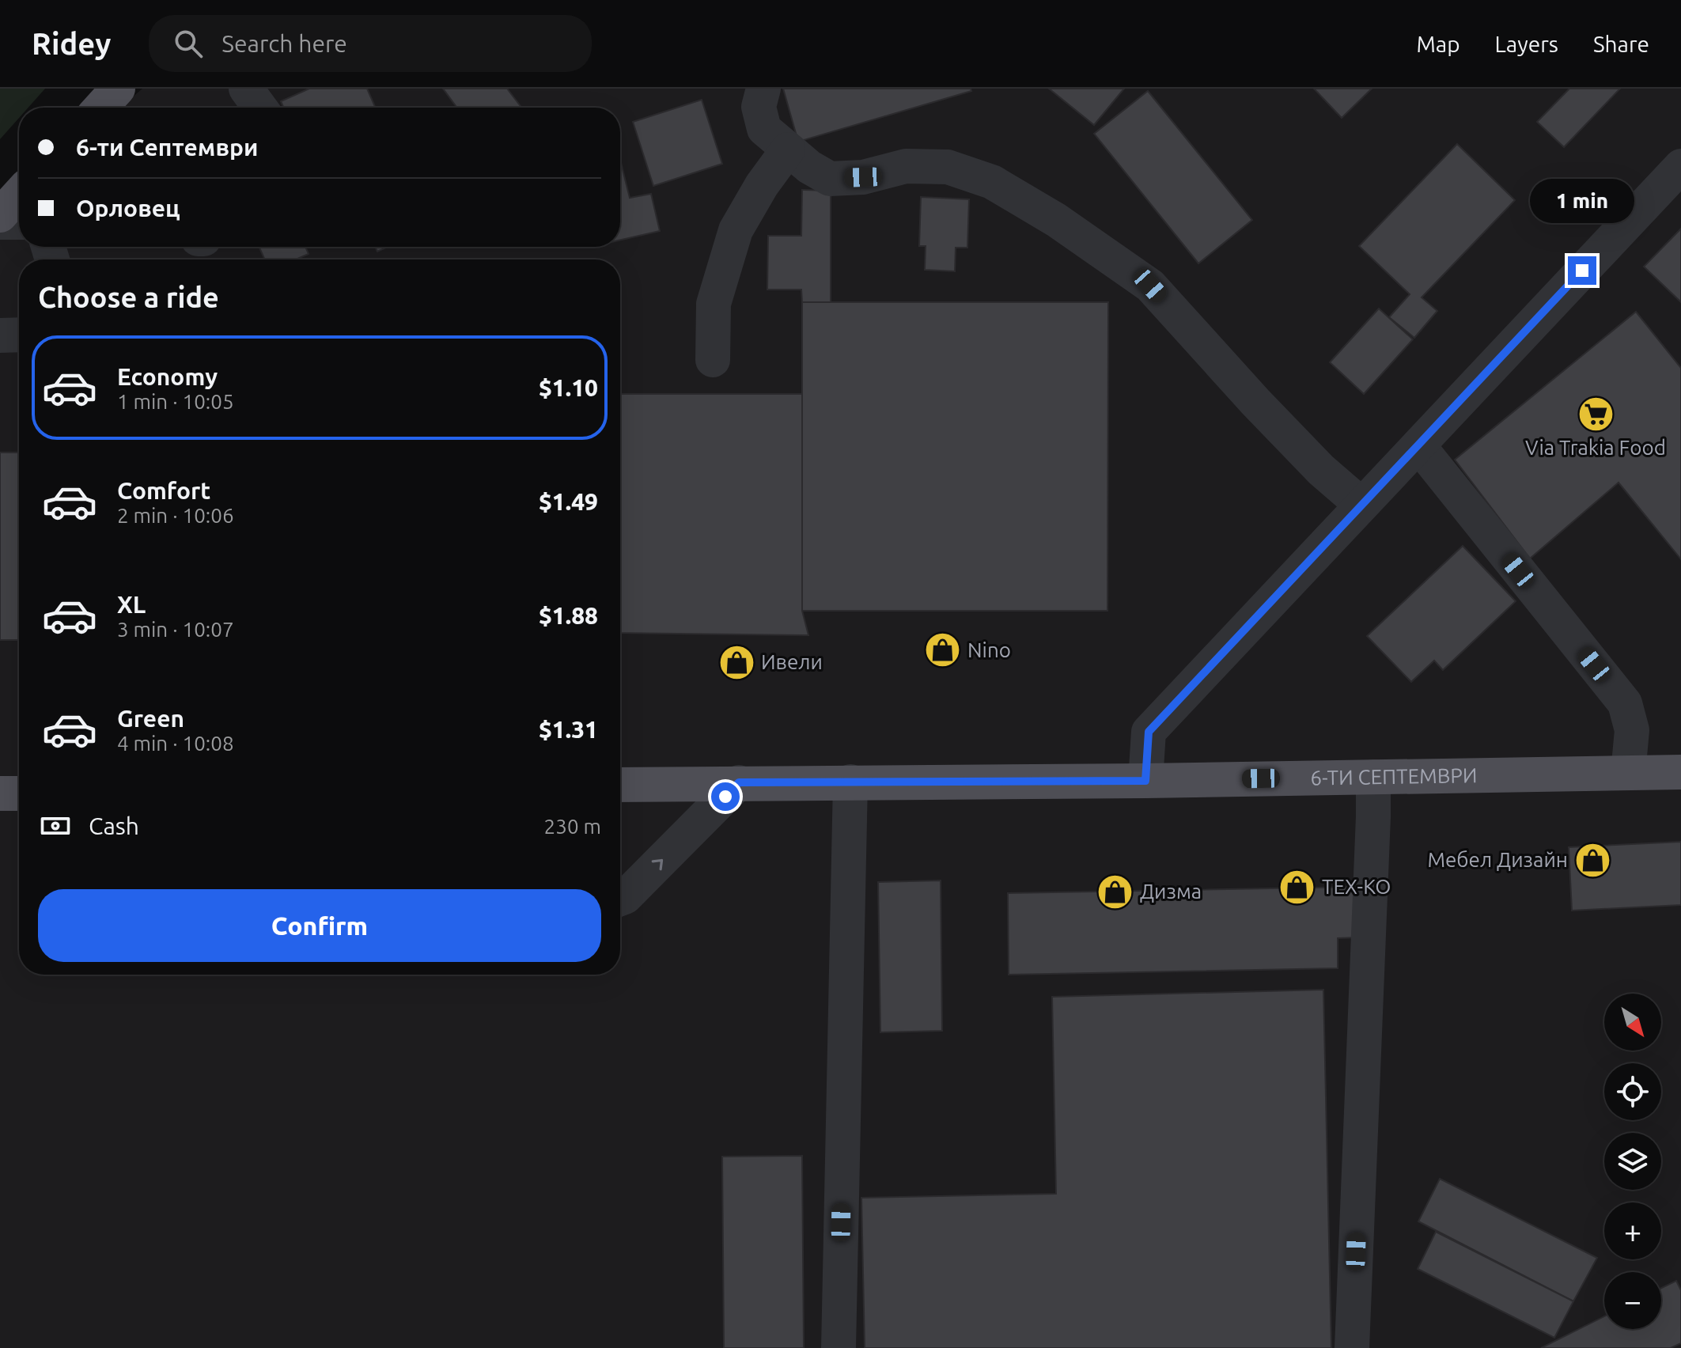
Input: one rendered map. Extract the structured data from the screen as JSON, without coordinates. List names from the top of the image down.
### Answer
{
  "streets": {
    "main road": ["6-ТИ СЕПТЕМВРИ"]
  },
  "places": {
    "supermarket": ["Via Trakia Food"],
    "shop": [
      "Nino",
      "Ивели",
      "Мебел Дизайн",
      "ТЕХ-КО",
      "Дизма"
    ]
  },
  "north": "bottom right",
  "page": {
    "header": "Ridey",
    "search": "Search here",
    "nav": ["Map", "Layers", "Share"],
    "banner": ["6-ти Септември", "Орловец"],
    "bubble": "1 min",
    "heading": "Choose a ride",
    "list": [
      {
        "name": "Economy",
        "note": "1 min · 10:05",
        "value": "$1.10"
      },
      {
        "name": "Comfort",
        "note": "2 min · 10:06",
        "value": "$1.49"
      },
      {
        "name": "XL",
        "note": "3 min · 10:07",
        "value": "$1.88"
      },
      {
        "name": "Green",
        "note": "4 min · 10:08",
        "value": "$1.31"
      }
    ],
    "pay": ["Cash", "230 m"],
    "buttons": "Confirm",
    "map_buttons": ["+", "−"]
  }
}
